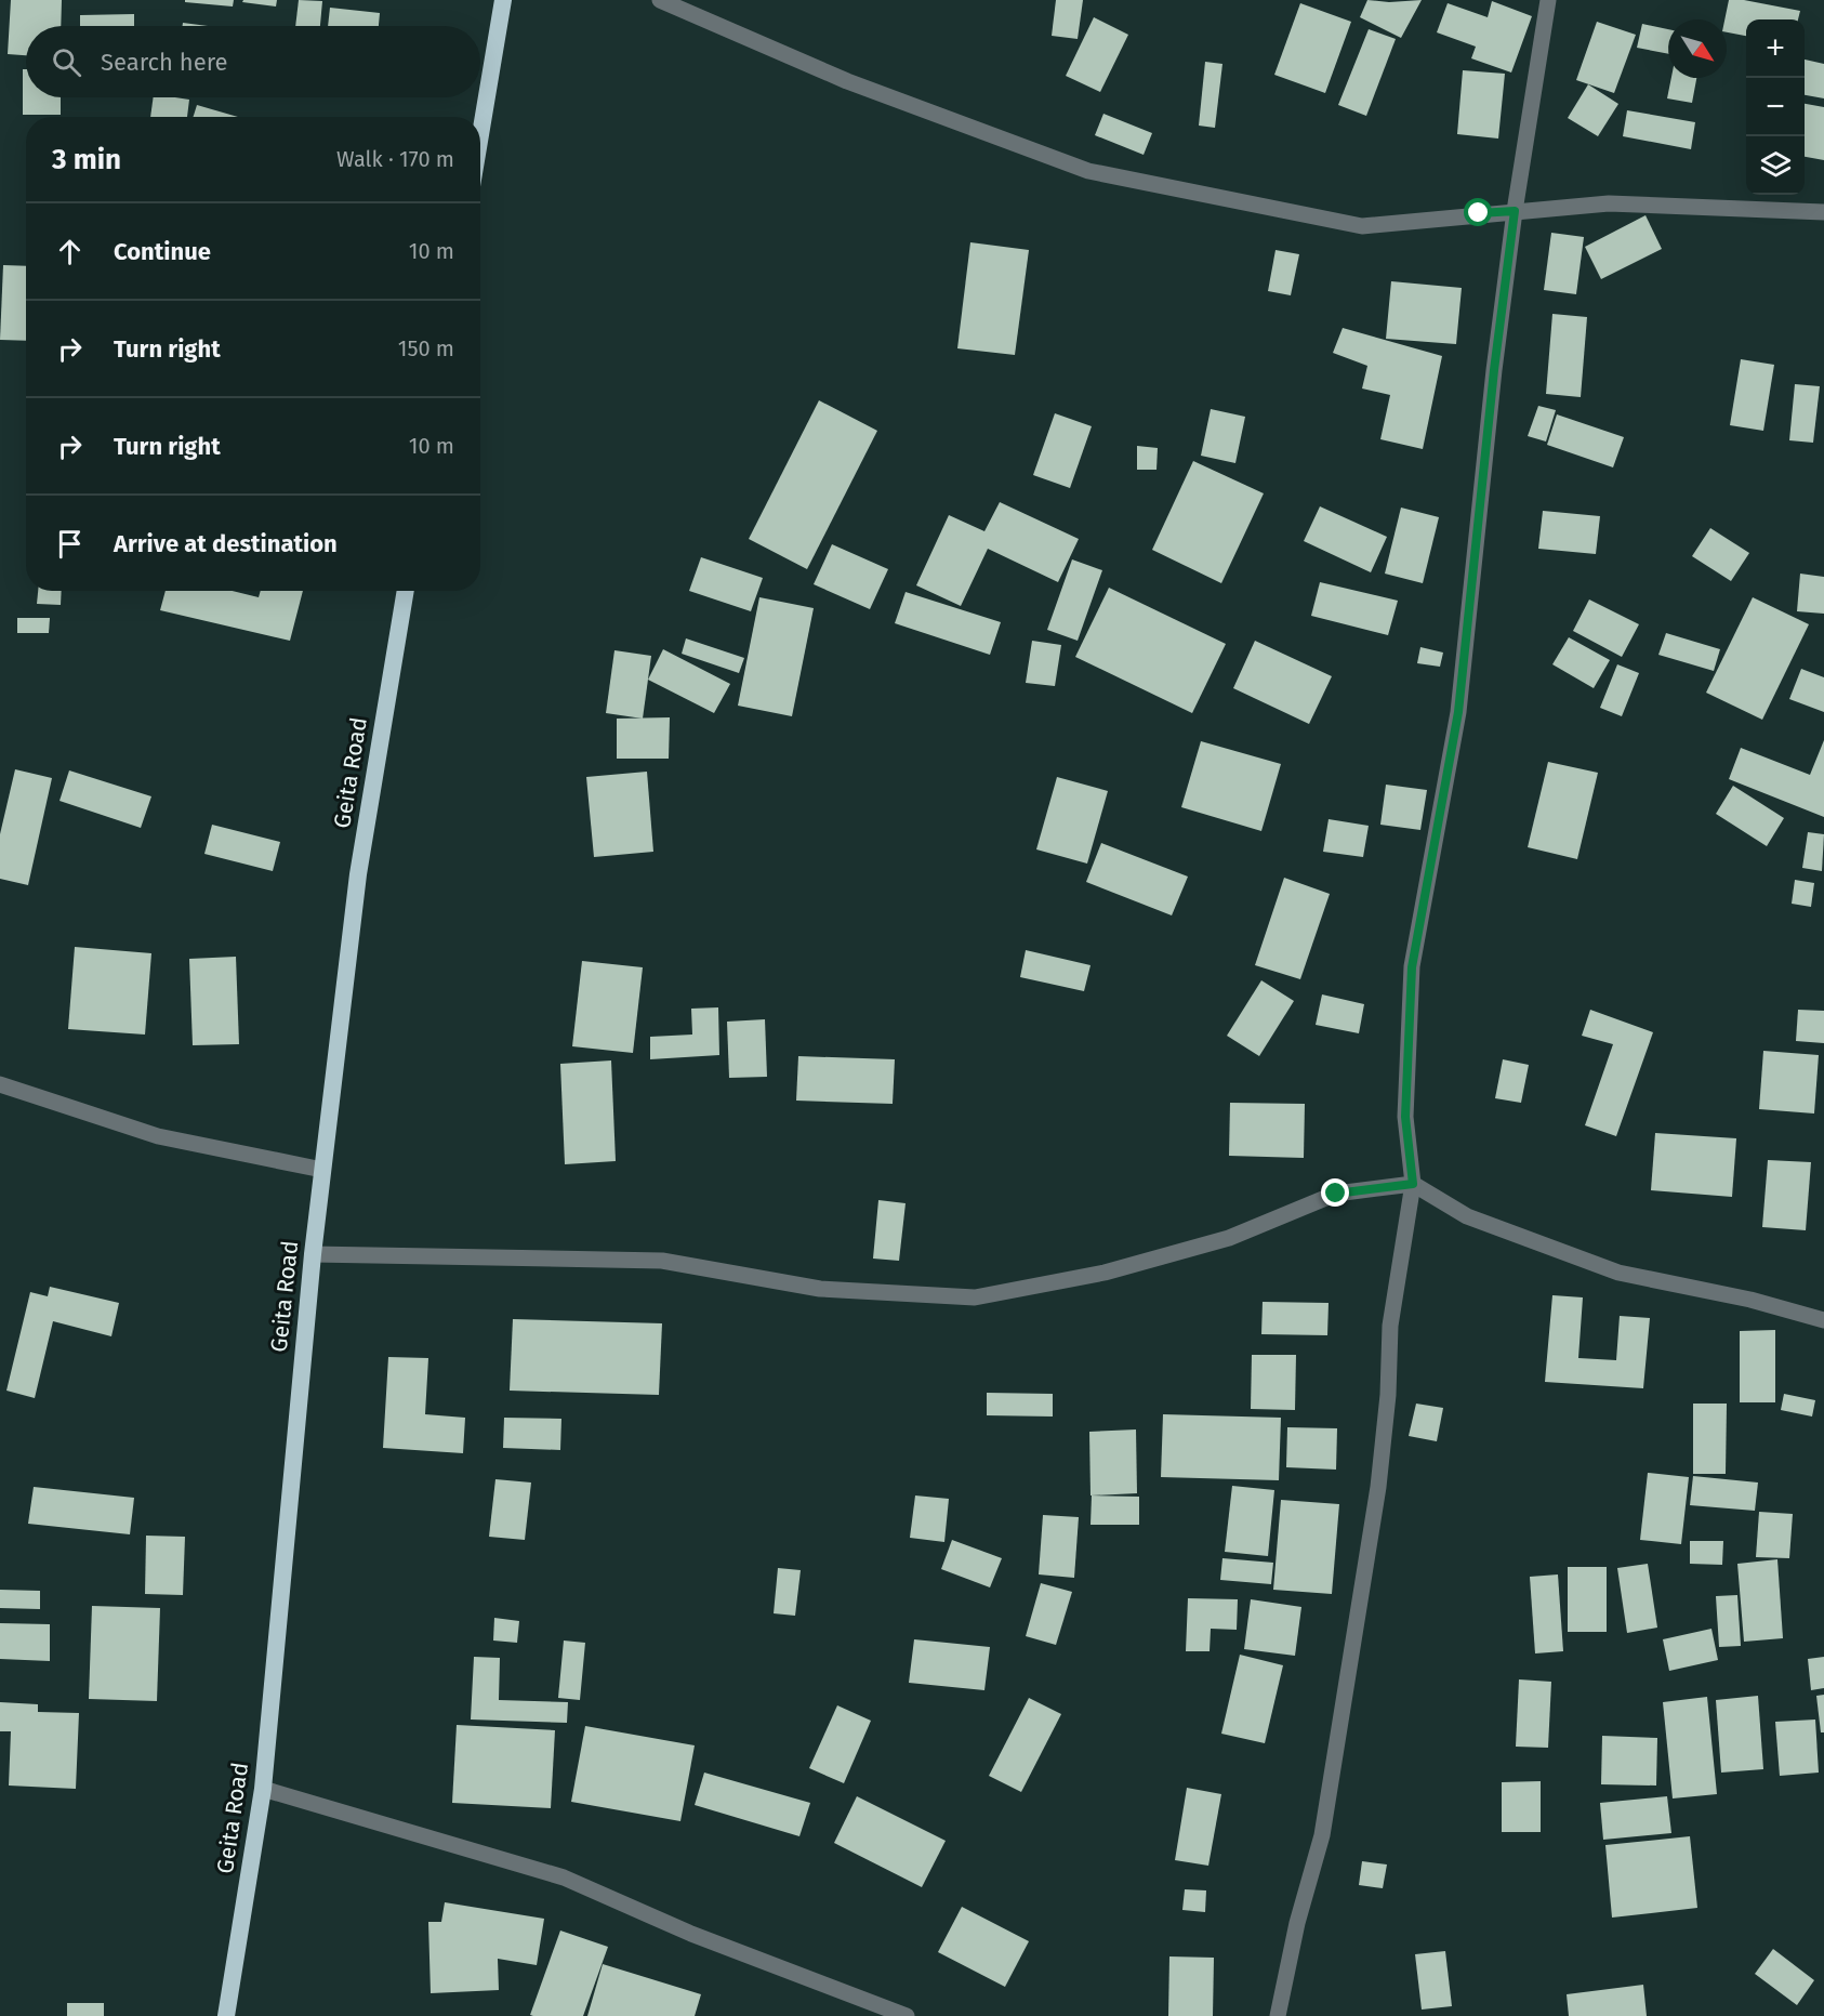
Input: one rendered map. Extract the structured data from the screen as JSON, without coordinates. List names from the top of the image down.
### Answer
{
  "streets": {
    "highway": ["Geita Road"]
  },
  "north": "bottom right",
  "page": {
    "map_buttons": ["+", "−"],
    "search": "Search here",
    "heading": ["3 min", "Walk · 170 m"],
    "list": [
      ["Continue", "10 m"],
      ["Turn right", "150 m"],
      ["Turn right", "10 m"],
      "Arrive at destination"
    ]
  }
}
